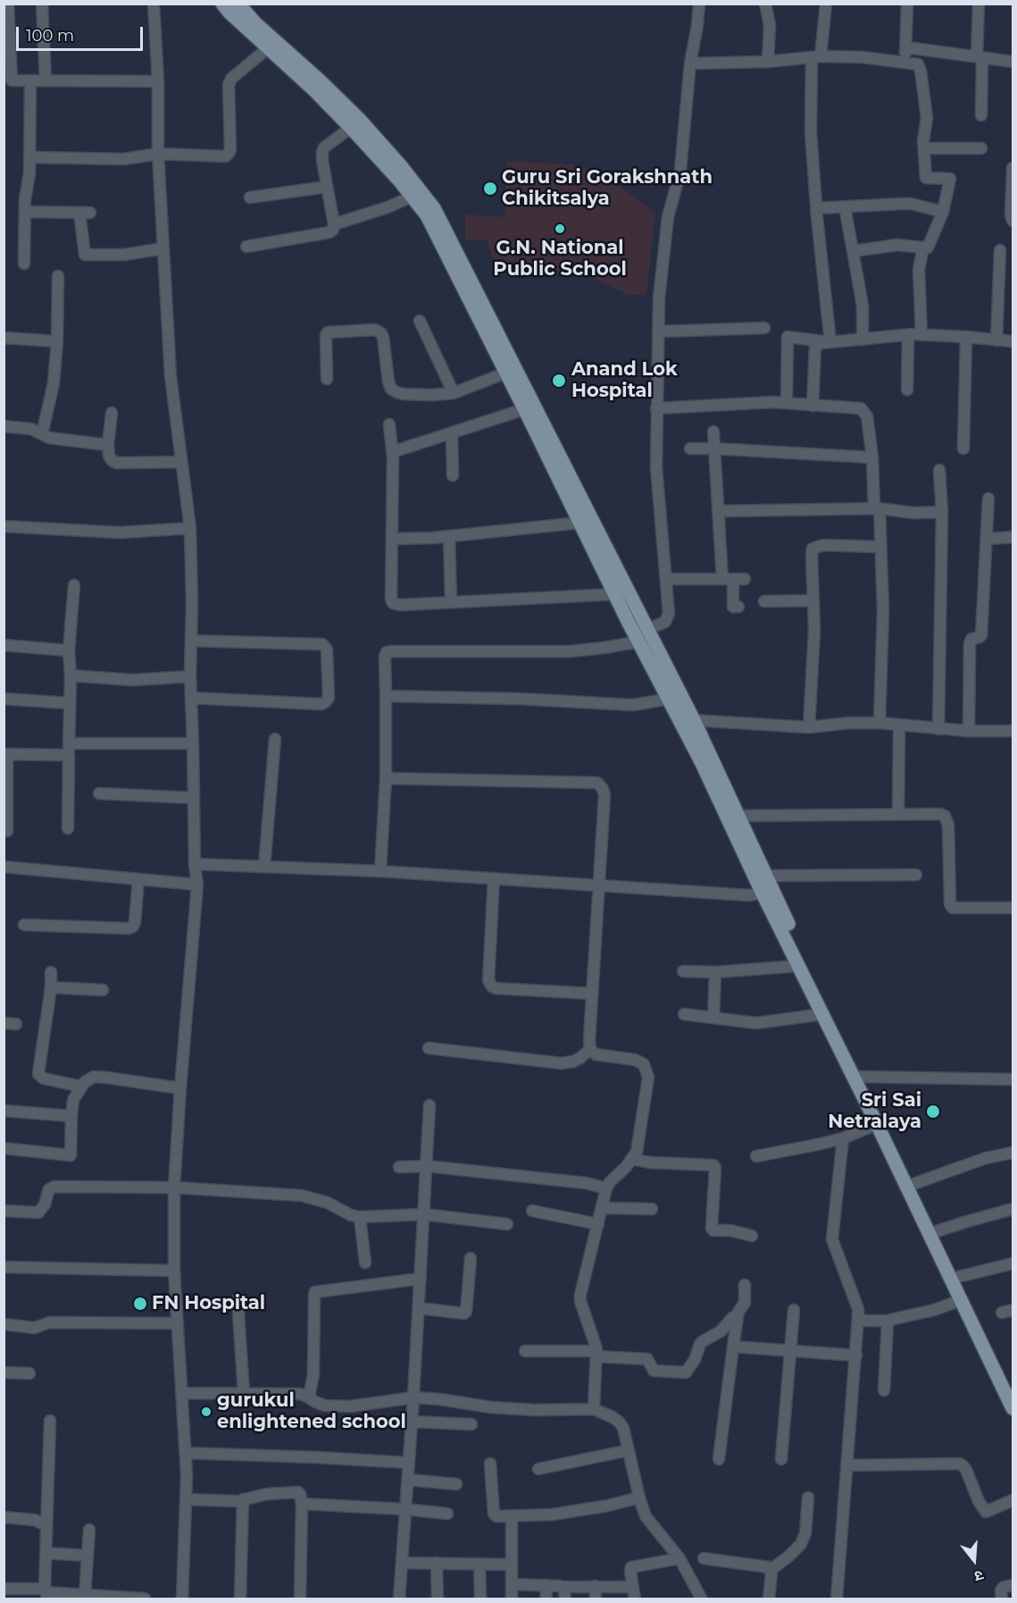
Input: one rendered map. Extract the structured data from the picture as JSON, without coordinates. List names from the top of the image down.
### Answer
{
  "places": [
    "Guru Sri Gorakshnath Chikitsalya",
    "G.N. National Public School",
    "Anand Lok Hospital",
    "Sri Sai Netralaya",
    "FN Hospital",
    "gurukul enlightened school"
  ],
  "scale_bar": "100 m",
  "north": "bottom"
}
